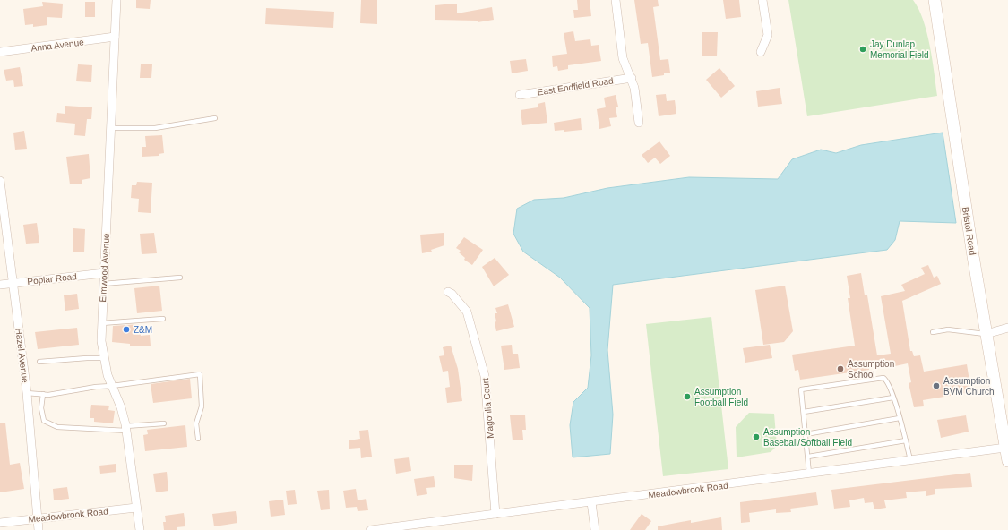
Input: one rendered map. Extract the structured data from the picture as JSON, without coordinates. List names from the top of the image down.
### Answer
{
  "streets": {
    "main road": ["Bristol Road"],
    "street": [
      "Anna Avenue",
      "East Endfield Road",
      "Elmwood Avenue",
      "Poplar Road",
      "Hazel Avenue",
      "Magonlia Court",
      "Meadowbrook Road"
    ]
  },
  "crossings": [
    ["Anna Avenue", "Elmwood Avenue"],
    ["Bristol Road", "Meadowbrook Road"],
    ["Elmwood Avenue", "Poplar Road"],
    ["Elmwood Avenue", "Meadowbrook Road"],
    ["Poplar Road", "Hazel Avenue"],
    ["Hazel Avenue", "Meadowbrook Road"],
    ["Magonlia Court", "Meadowbrook Road"]
  ],
  "places": [
    "Jay Dunlap Memorial Field",
    "Z&M",
    "Assumption School",
    "Assumption BVM Church",
    "Assumption Football Field",
    "Assumption Baseball/Softball Field"
  ]
}
